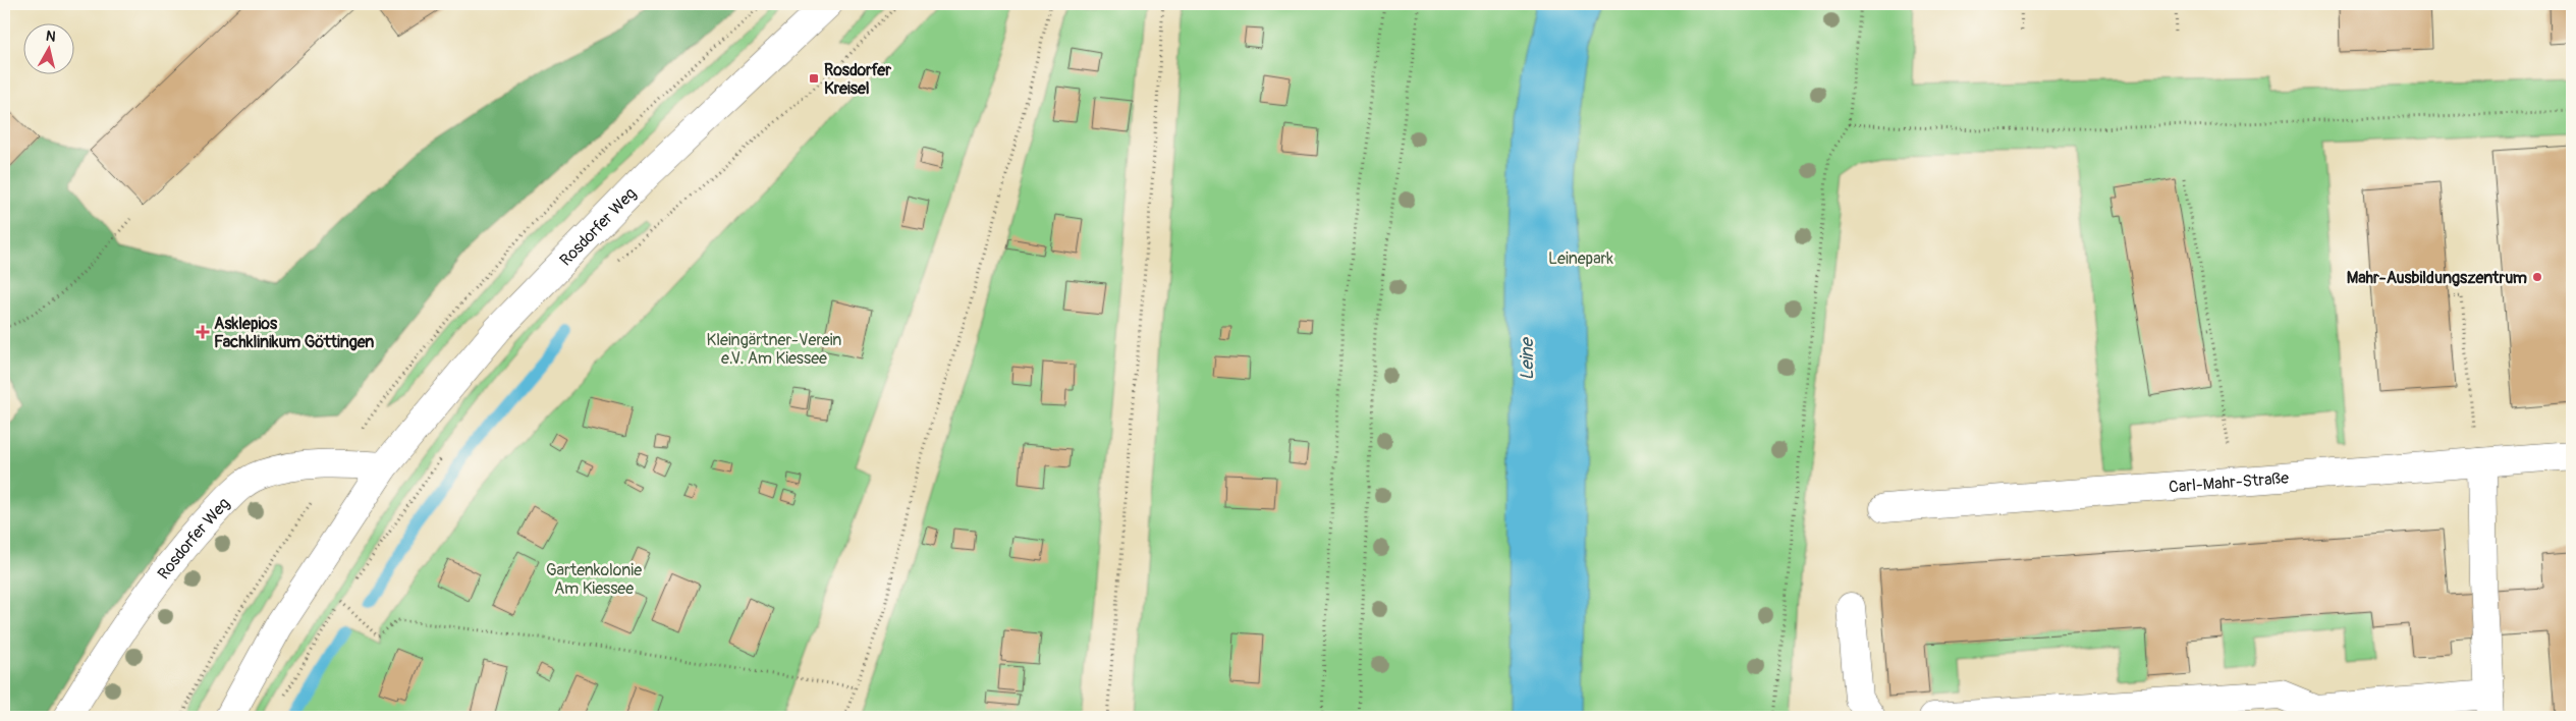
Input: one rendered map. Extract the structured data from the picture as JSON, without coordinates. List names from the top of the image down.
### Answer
{
  "streets": {
    "street": ["Rosdorfer Weg", "Carl-Mahr-Straße"]
  },
  "water": ["Leine"],
  "parks": ["Leinepark", "Kleingärtner-Verein e.V. Am Kiessee", "Gartenkolonie Am Kiessee"],
  "places": {
    "transit": ["Rosdorfer Kreisel"],
    "other": ["Mahr-Ausbildungszentrum"],
    "health": ["Asklepios Fachklinikum Göttingen"]
  },
  "north": "top"
}
